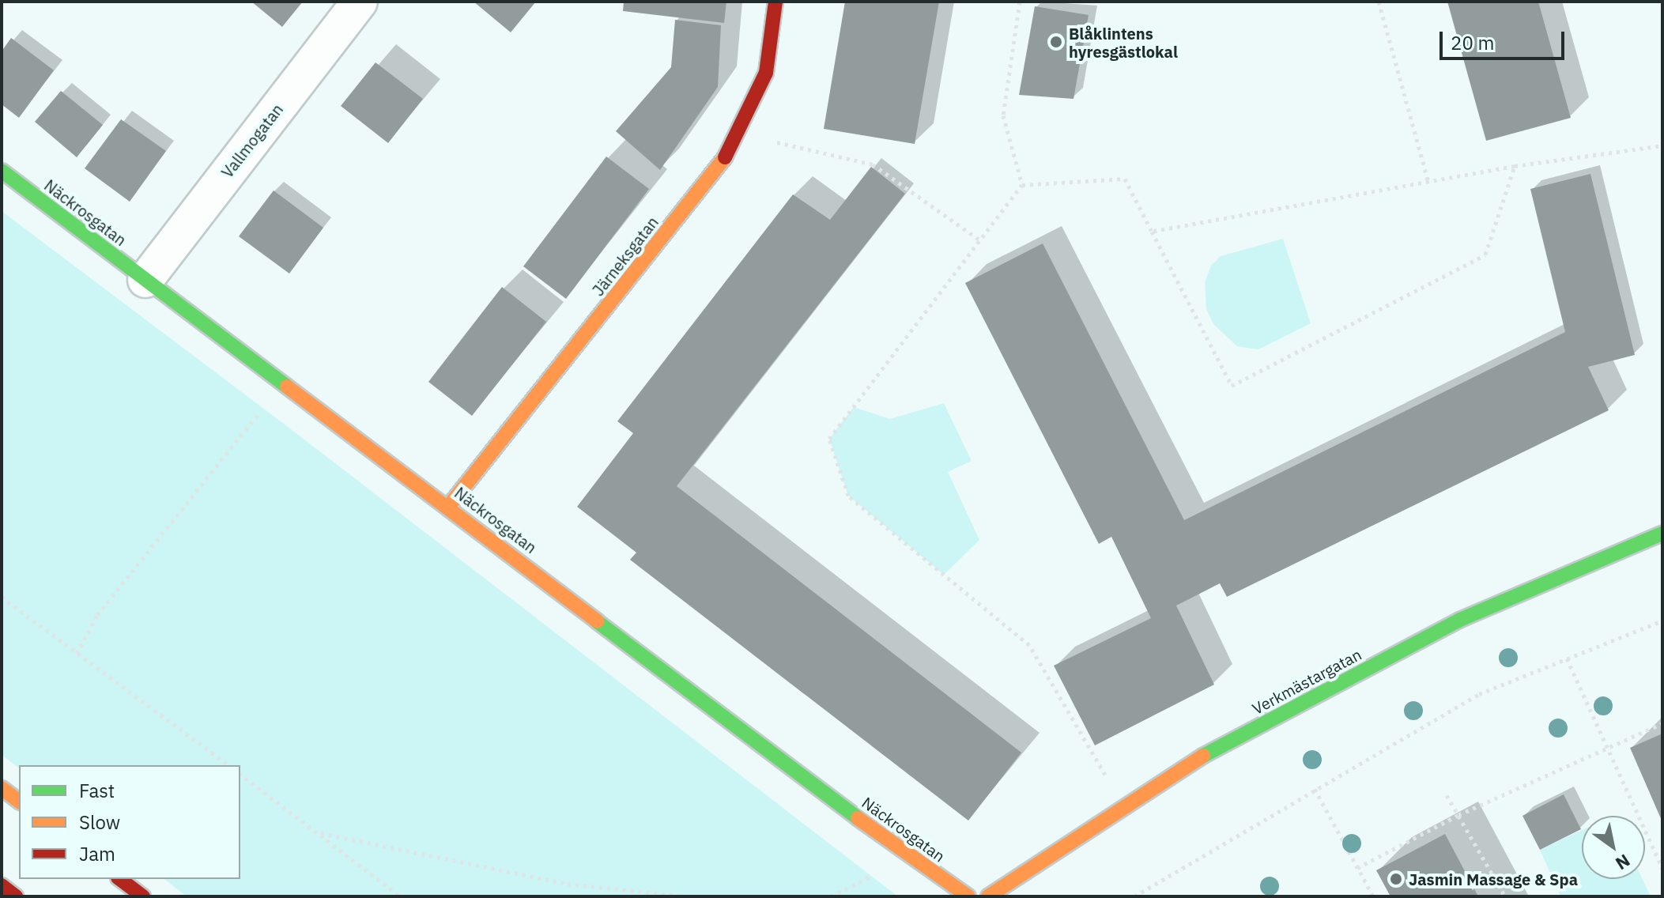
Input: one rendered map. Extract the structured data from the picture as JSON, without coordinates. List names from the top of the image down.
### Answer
{
  "streets": {
    "street": [
      "Vallmogatan",
      "Näckrosgatan",
      "Järneksgatan",
      "Verkmästargatan"
    ]
  },
  "crossings": [
    ["Vallmogatan", "Näckrosgatan"],
    ["Näckrosgatan", "Järneksgatan"]
  ],
  "places": ["Blåklintens hyresgästlokal", "Jasmin Massage & Spa"],
  "legend": ["Fast", "Slow", "Jam"],
  "scale_bar": "20 m",
  "north": "bottom right"
}
